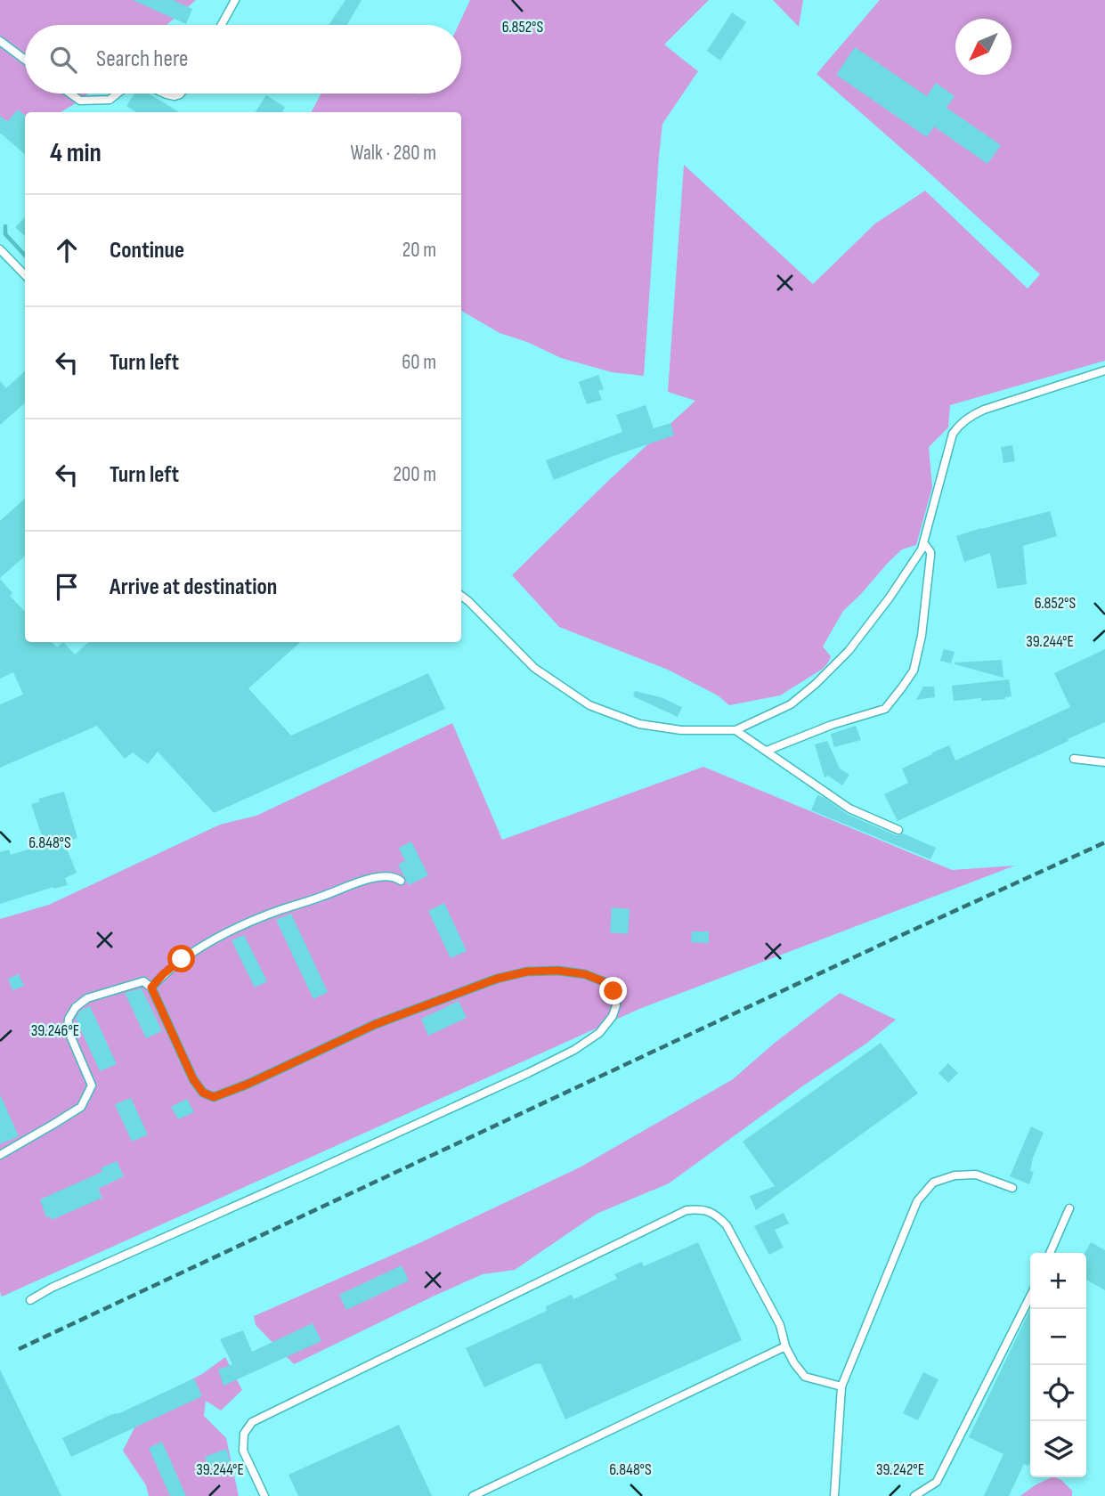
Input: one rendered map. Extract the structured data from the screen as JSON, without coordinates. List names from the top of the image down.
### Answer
{
  "north": "bottom left",
  "page": {
    "search": "Search here",
    "heading": ["4 min", "Walk · 280 m"],
    "list": [
      ["Continue", "20 m"],
      ["Turn left", "60 m"],
      ["Turn left", "200 m"],
      "Arrive at destination"
    ],
    "map_buttons": ["+", "−"]
  },
  "coordinates": [
    "6.852°S",
    "39.244°E",
    "6.848°S",
    "39.246°E",
    "39.242°E"
  ]
}
